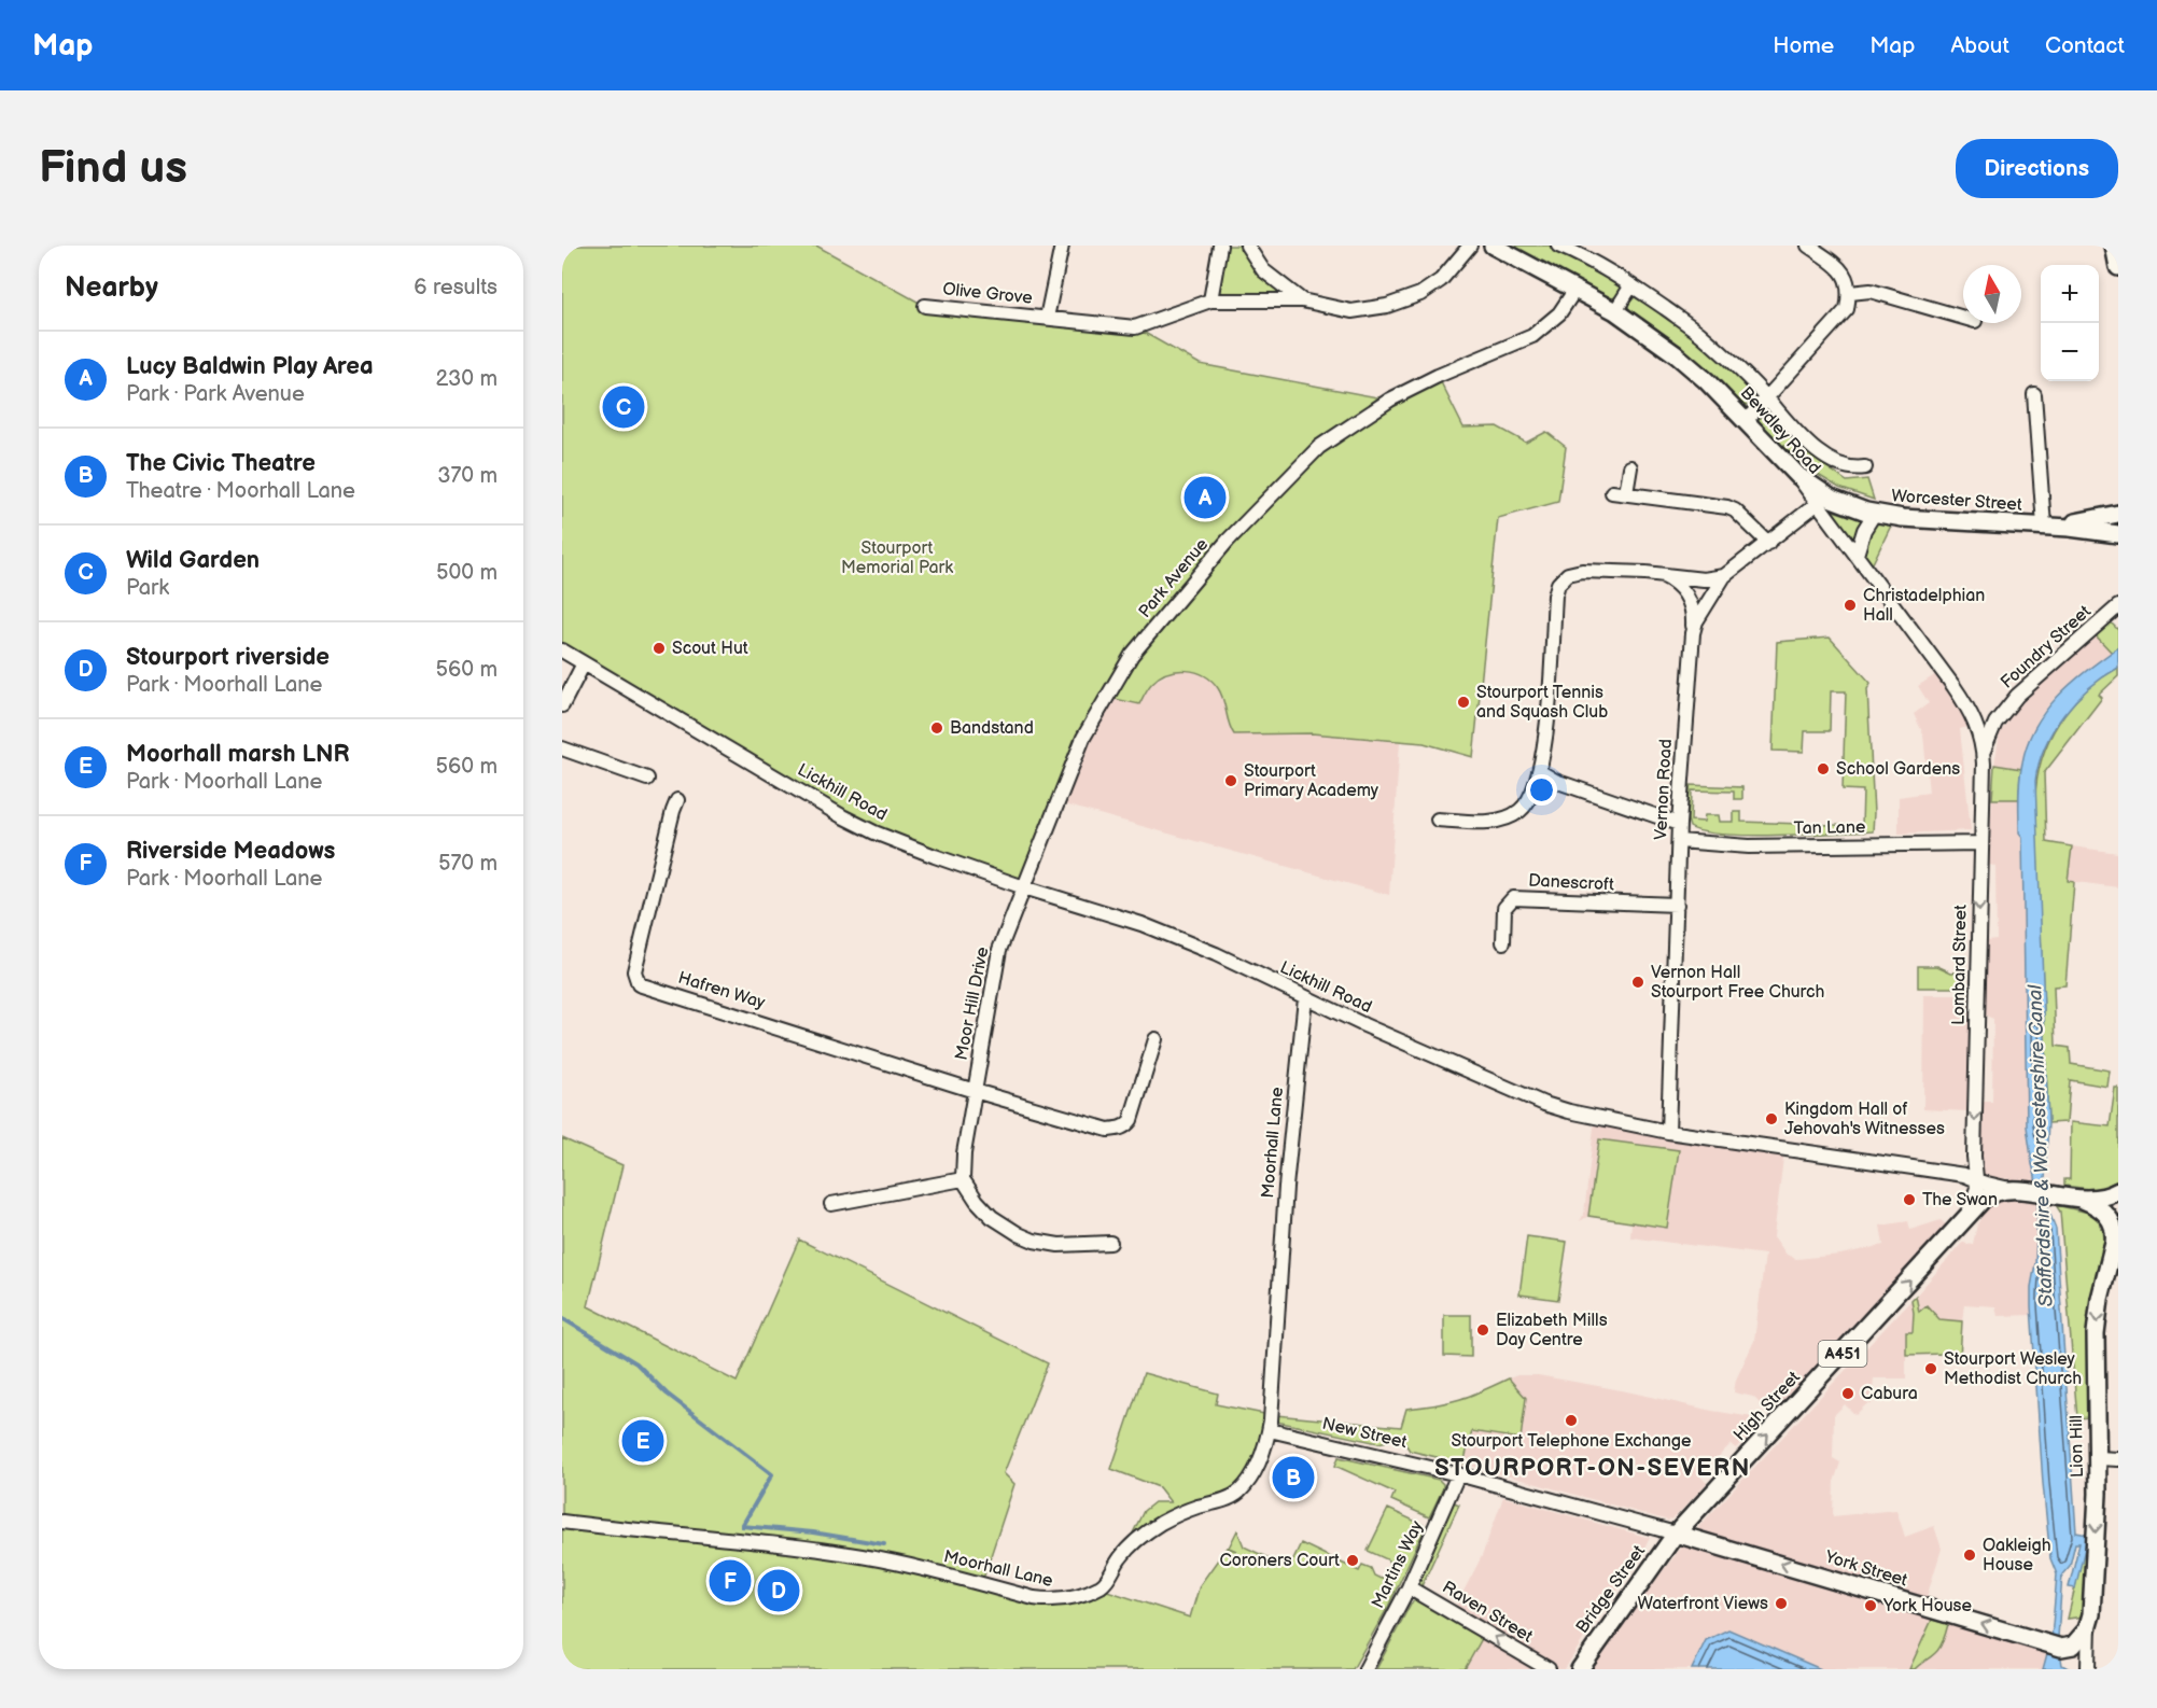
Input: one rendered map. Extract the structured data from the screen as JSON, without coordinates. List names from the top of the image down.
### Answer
{
  "streets": {
    "main road": [
      "Bewdley Road",
      "Worcester Street",
      "A451",
      "High Street",
      "Lion Hill",
      "York Street",
      "Bridge Street"
    ],
    "street": [
      "Olive Grove",
      "Park Avenue",
      "Foundry Street",
      "Vernon Road",
      "Lickhill Road",
      "Tan Lane",
      "Danescroft",
      "Lombard Street",
      "Hafren Way",
      "Moor Hill Drive",
      "Moorhall Lane",
      "New Street",
      "Martins Way",
      "Raven Street"
    ]
  },
  "crossings": [
    ["Bewdley Road", "Worcester Street"],
    ["Bewdley Road", "Park Avenue"],
    ["Bewdley Road", "Foundry Street"],
    ["Bewdley Road", "Vernon Road"],
    ["Bewdley Road", "Lombard Street"],
    ["Park Avenue", "Lickhill Road"],
    ["Park Avenue", "Moor Hill Drive"],
    ["Foundry Street", "Lombard Street"],
    ["Vernon Road", "Lickhill Road"],
    ["Vernon Road", "Tan Lane"],
    ["Vernon Road", "Danescroft"],
    ["Lickhill Road", "Lombard Street"],
    ["Lickhill Road", "Moor Hill Drive"],
    ["Lickhill Road", "Moorhall Lane"],
    ["Lickhill Road", "High Street"],
    ["Tan Lane", "Lombard Street"],
    ["Lombard Street", "High Street"],
    ["Hafren Way", "Moor Hill Drive"],
    ["Moorhall Lane", "New Street"],
    ["High Street", "New Street"],
    ["High Street", "York Street"],
    ["High Street", "Bridge Street"],
    ["New Street", "Martins Way"],
    ["New Street", "York Street"],
    ["New Street", "Bridge Street"],
    ["Martins Way", "Raven Street"],
    ["York Street", "Bridge Street"]
  ],
  "one_way": [
    "Lombard Street",
    "High Street",
    "Lion Hill",
    "York Street",
    "Raven Street"
  ],
  "districts": ["STOURPORT-ON-SEVERN"],
  "water": ["Staffordshire & Worcestershire Canal"],
  "parks": ["Stourport Memorial Park"],
  "places": [
    "Christadelphian Hall",
    "Scout Hut",
    "Stourport Tennis and Squash Club",
    "Bandstand",
    "School Gardens",
    "Stourport Primary Academy",
    "Vernon Hall Stourport Free Church",
    "Kingdom Hall of Jehovah's Witnesses",
    "The Swan",
    "Elizabeth Mills Day Centre",
    "Stourport Wesley Methodist Church",
    "Cabura",
    "Stourport Telephone Exchange",
    "Oakleigh House",
    "Coroners Court",
    "Waterfront Views",
    "York House"
  ],
  "north": "top",
  "page": {
    "header": "Map",
    "nav": [
      "Home",
      "Map",
      "About",
      "Contact"
    ],
    "buttons": "Directions",
    "title": "Find us",
    "heading": ["Nearby", "6 results"],
    "map_buttons": ["+", "−"],
    "list": [
      {
        "mark": "A",
        "name": "Lucy Baldwin Play Area",
        "note": "Park · Park Avenue",
        "value": "230 m"
      },
      {
        "mark": "B",
        "name": "The Civic Theatre",
        "note": "Theatre · Moorhall Lane",
        "value": "370 m"
      },
      {
        "mark": "C",
        "name": "Wild Garden",
        "note": "Park",
        "value": "500 m"
      },
      {
        "mark": "D",
        "name": "Stourport riverside",
        "note": "Park · Moorhall Lane",
        "value": "560 m"
      },
      {
        "mark": "E",
        "name": "Moorhall marsh LNR",
        "note": "Park · Moorhall Lane",
        "value": "560 m"
      },
      {
        "mark": "F",
        "name": "Riverside Meadows",
        "note": "Park · Moorhall Lane",
        "value": "570 m"
      }
    ],
    "pins": [
      "C",
      "A",
      "E",
      "B",
      "F",
      "D"
    ]
  }
}
